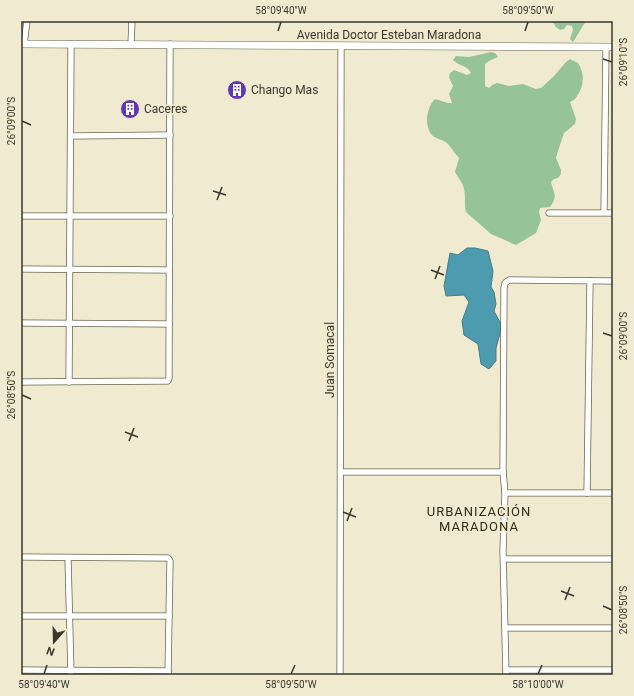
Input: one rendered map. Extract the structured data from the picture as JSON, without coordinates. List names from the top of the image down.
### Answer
{
  "streets": {
    "main road": ["Avenida Doctor Esteban Maradona"],
    "street": ["Juan Somacal"]
  },
  "crossings": [
    ["Avenida Doctor Esteban Maradona", "Juan Somacal"]
  ],
  "districts": ["URBANIZACIÓN MARADONA"],
  "places": {
    "building": ["Chango Mas", "Caceres"]
  },
  "north": "bottom",
  "coordinates": [
    "58°09'40\"W",
    "58°09'50\"W",
    "26°09'10\"S",
    "26°09'00\"S",
    "26°08'50\"S",
    "58°10'00\"W"
  ]
}
